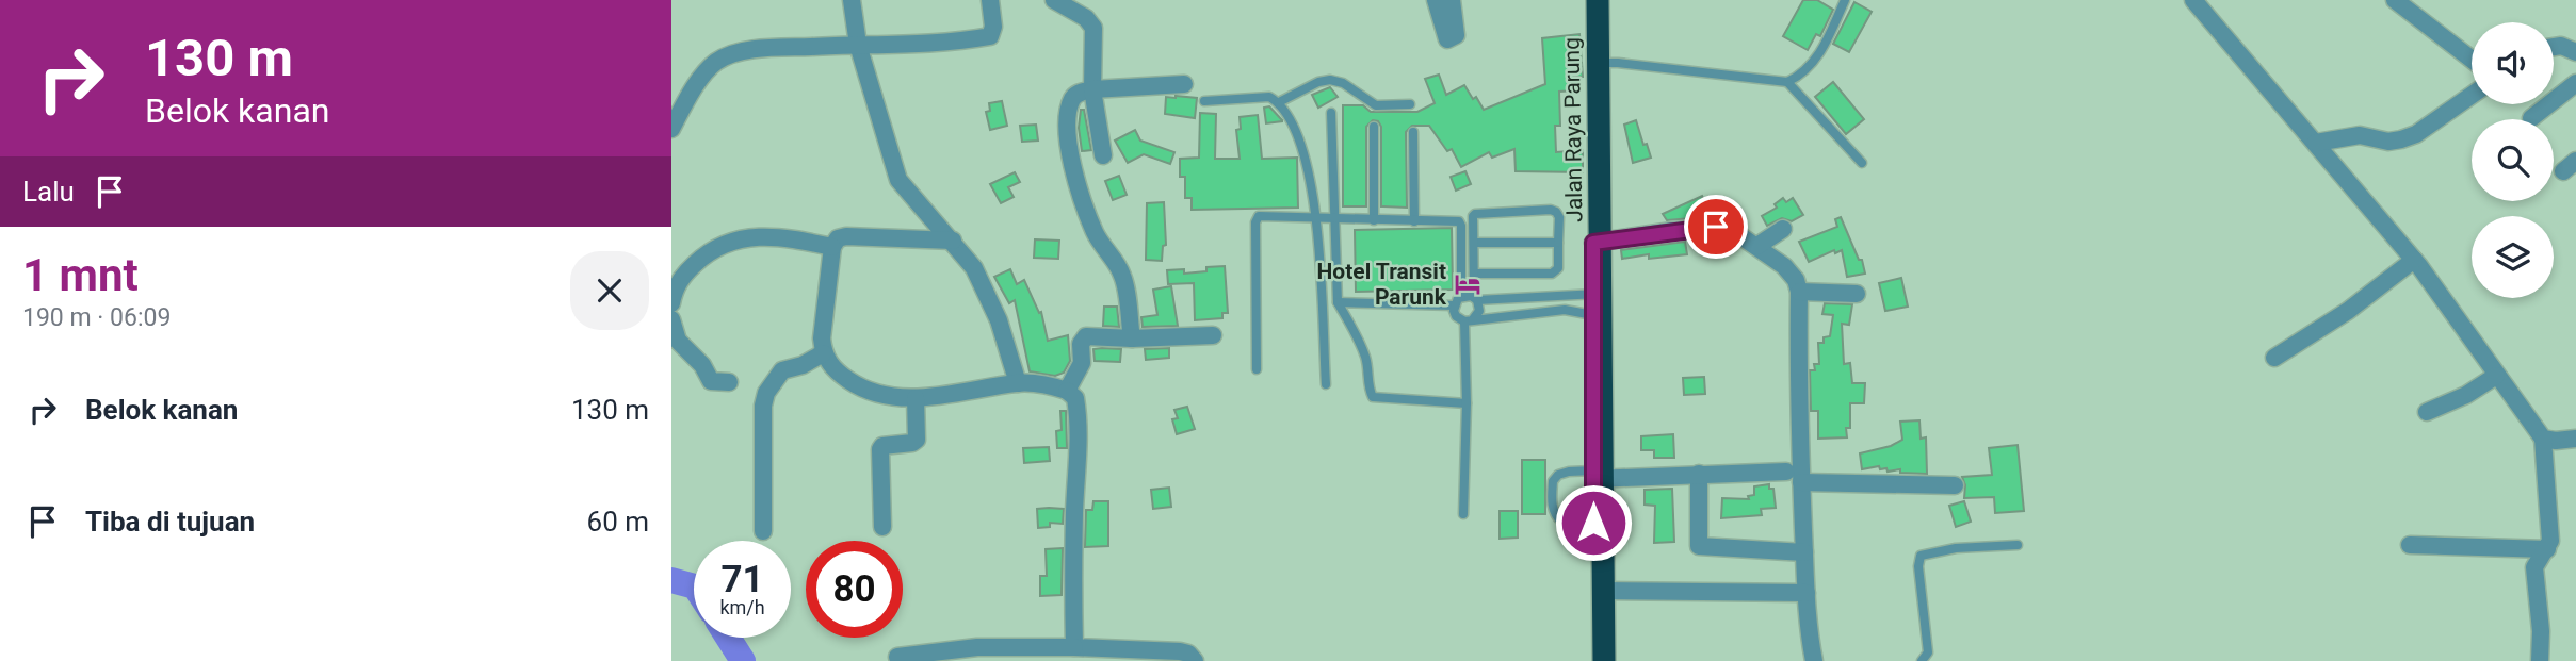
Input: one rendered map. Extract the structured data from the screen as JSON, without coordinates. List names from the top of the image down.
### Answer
{
  "streets": {
    "highway": ["Jalan Raya Parung"]
  },
  "places": {
    "hotel": ["Hotel Transit Parunk"]
  },
  "page": {
    "turn": ["130 m", "Belok kanan"],
    "then": "Lalu",
    "heading": ["1 mnt", "190 m · 06:09"],
    "list": [
      {
        "name": "Belok kanan",
        "value": "130 m"
      },
      {
        "name": "Tiba di tujuan",
        "value": "60 m"
      }
    ],
    "speed": "71 km/h",
    "limit": "80"
  }
}
